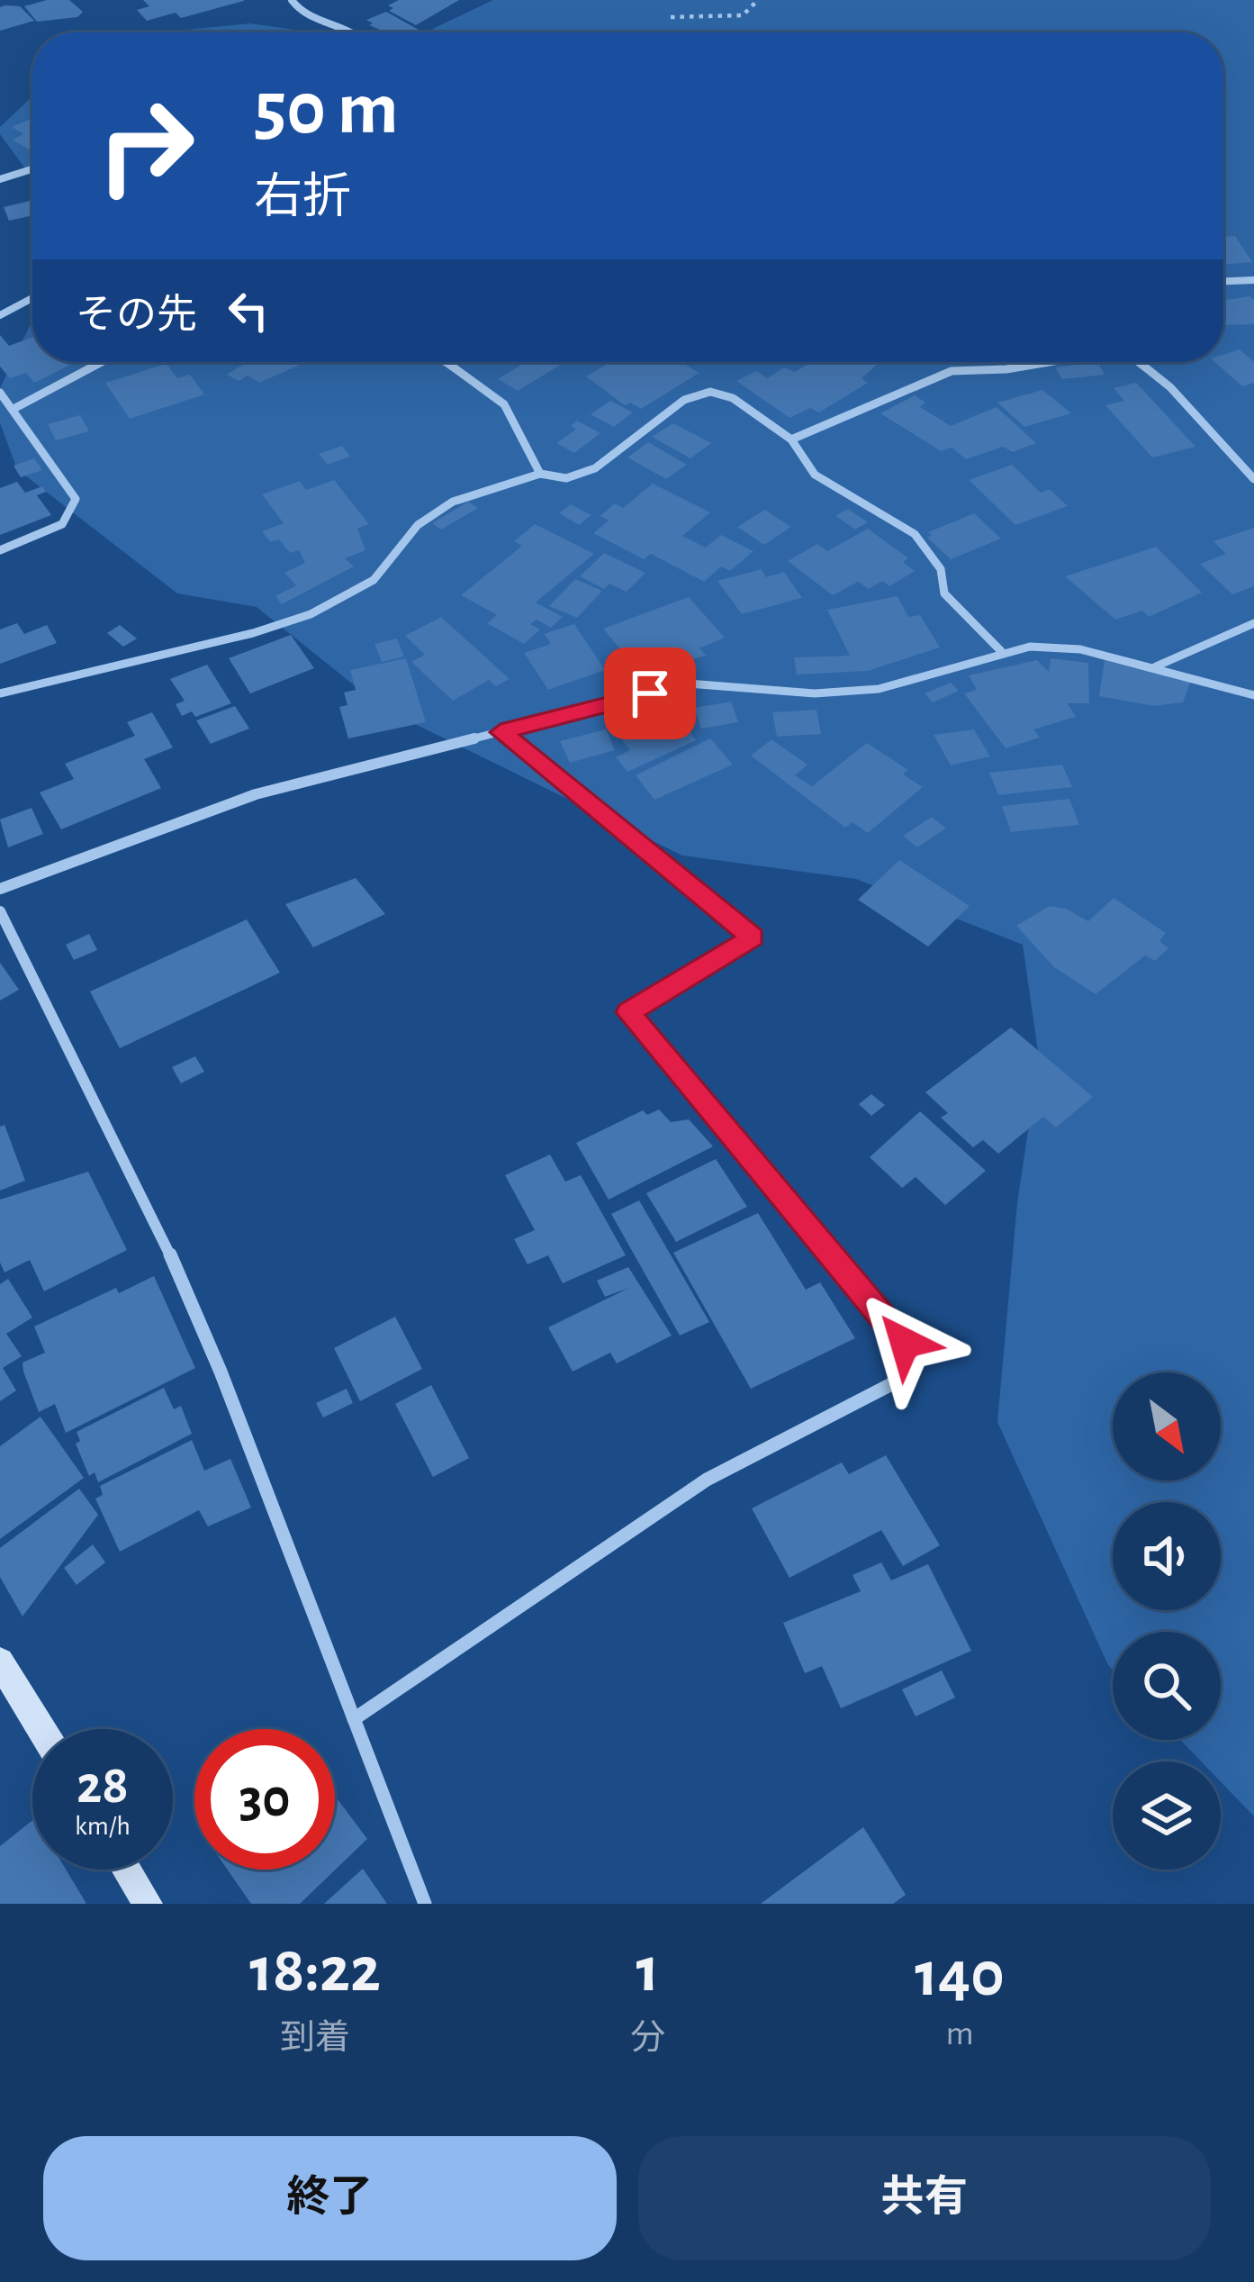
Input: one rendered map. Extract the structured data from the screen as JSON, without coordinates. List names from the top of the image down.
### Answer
{
  "north": "bottom right",
  "page": {
    "turn": ["50 m", "右折"],
    "then": "その先",
    "speed": "28 km/h",
    "limit": "30",
    "eta": [
      "18:22",
      "到着",
      "1",
      "分",
      "140",
      "m"
    ],
    "buttons": ["終了", "共有"]
  }
}
